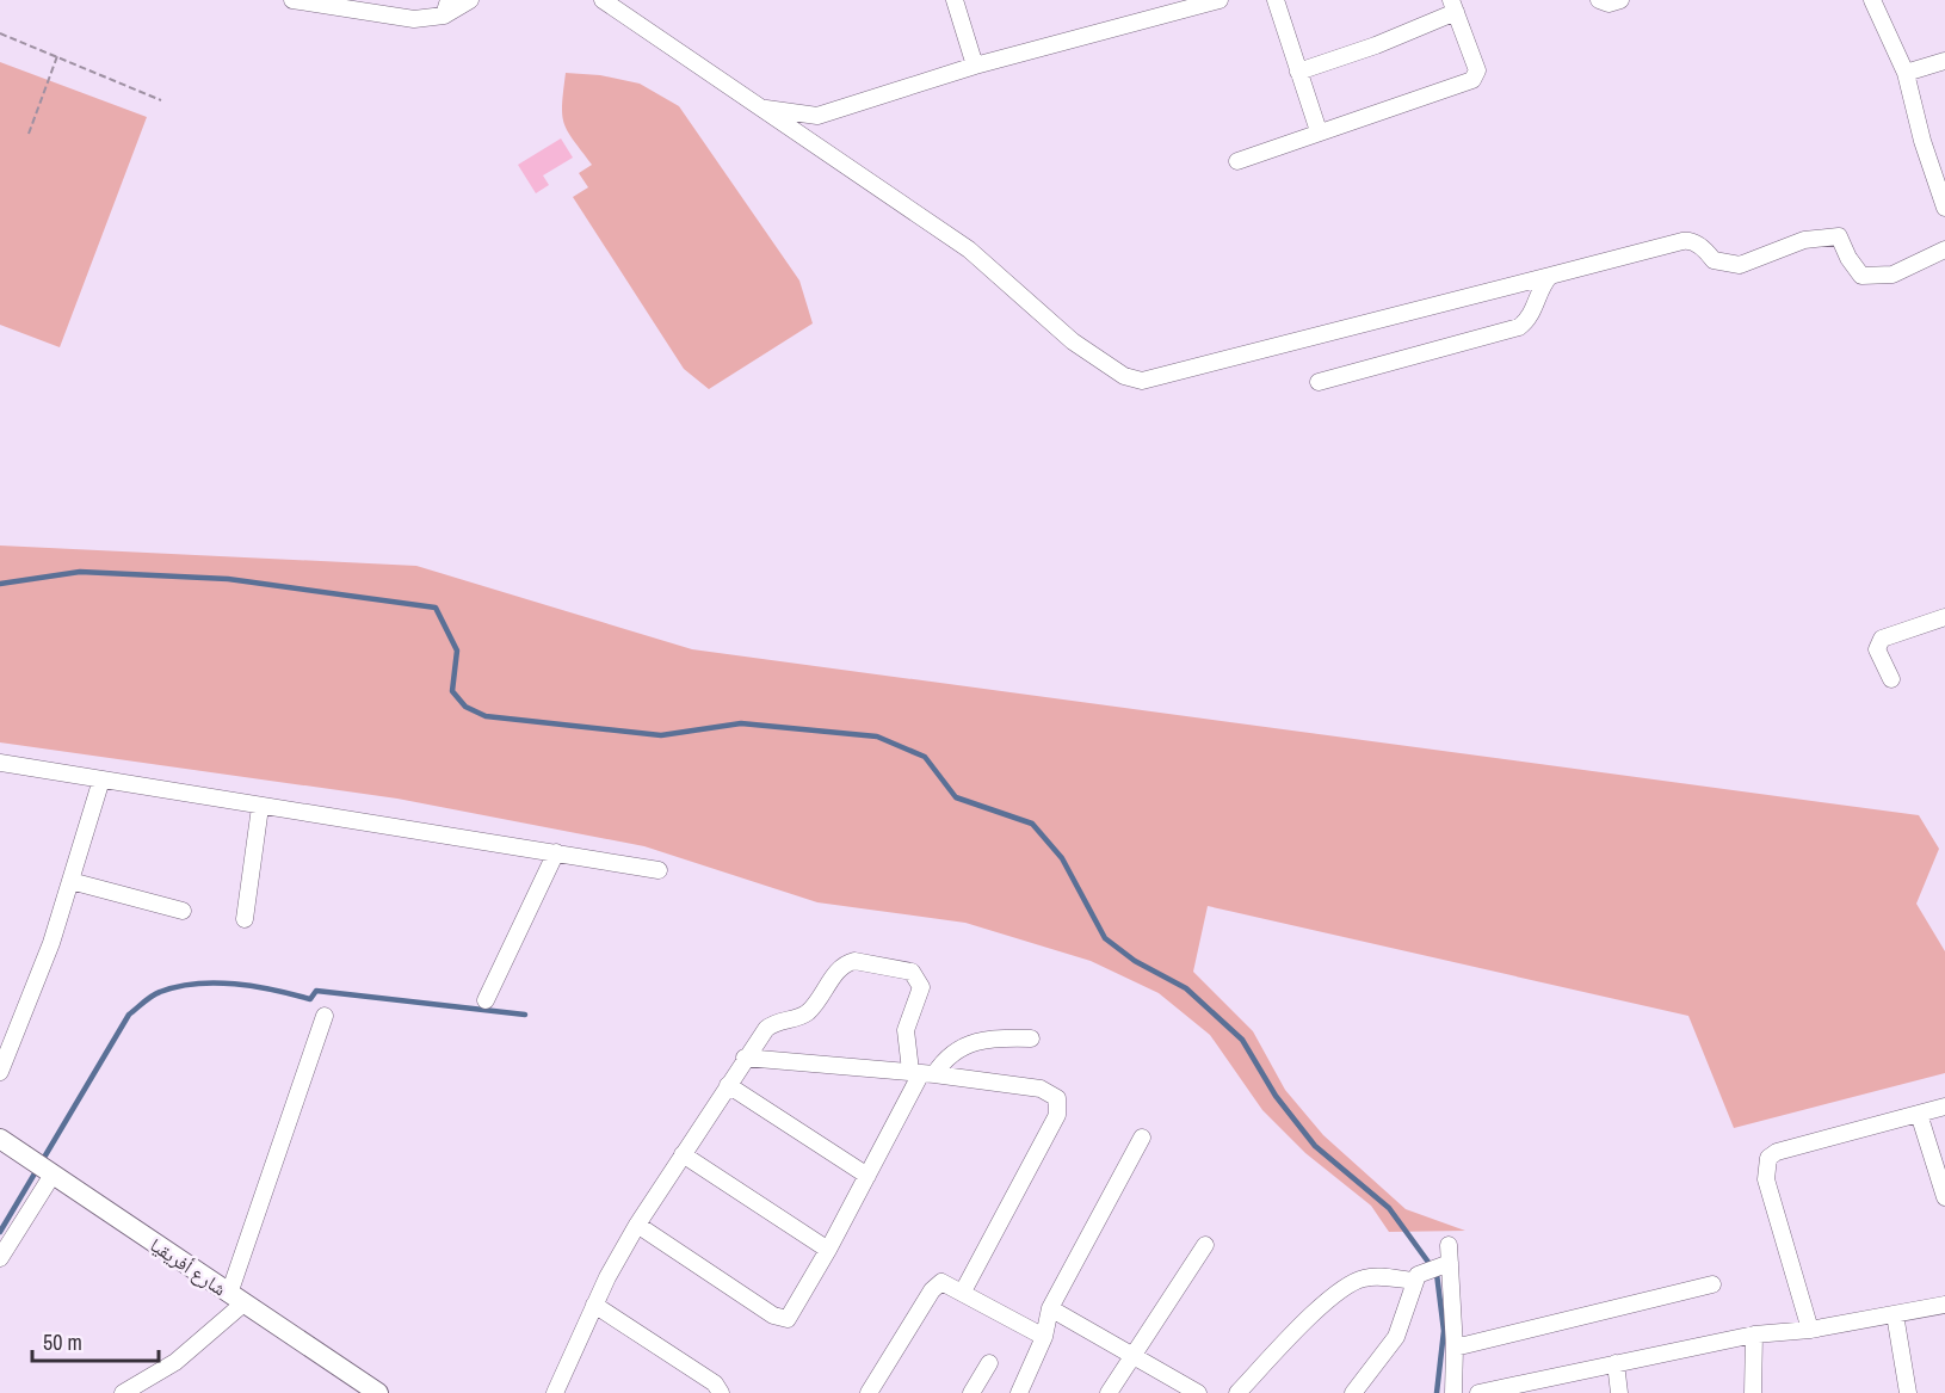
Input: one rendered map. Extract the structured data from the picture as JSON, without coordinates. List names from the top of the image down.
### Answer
{
  "streets": {
    "street": ["شارع أفريقيا"]
  },
  "scale_bar": "50 m"
}
